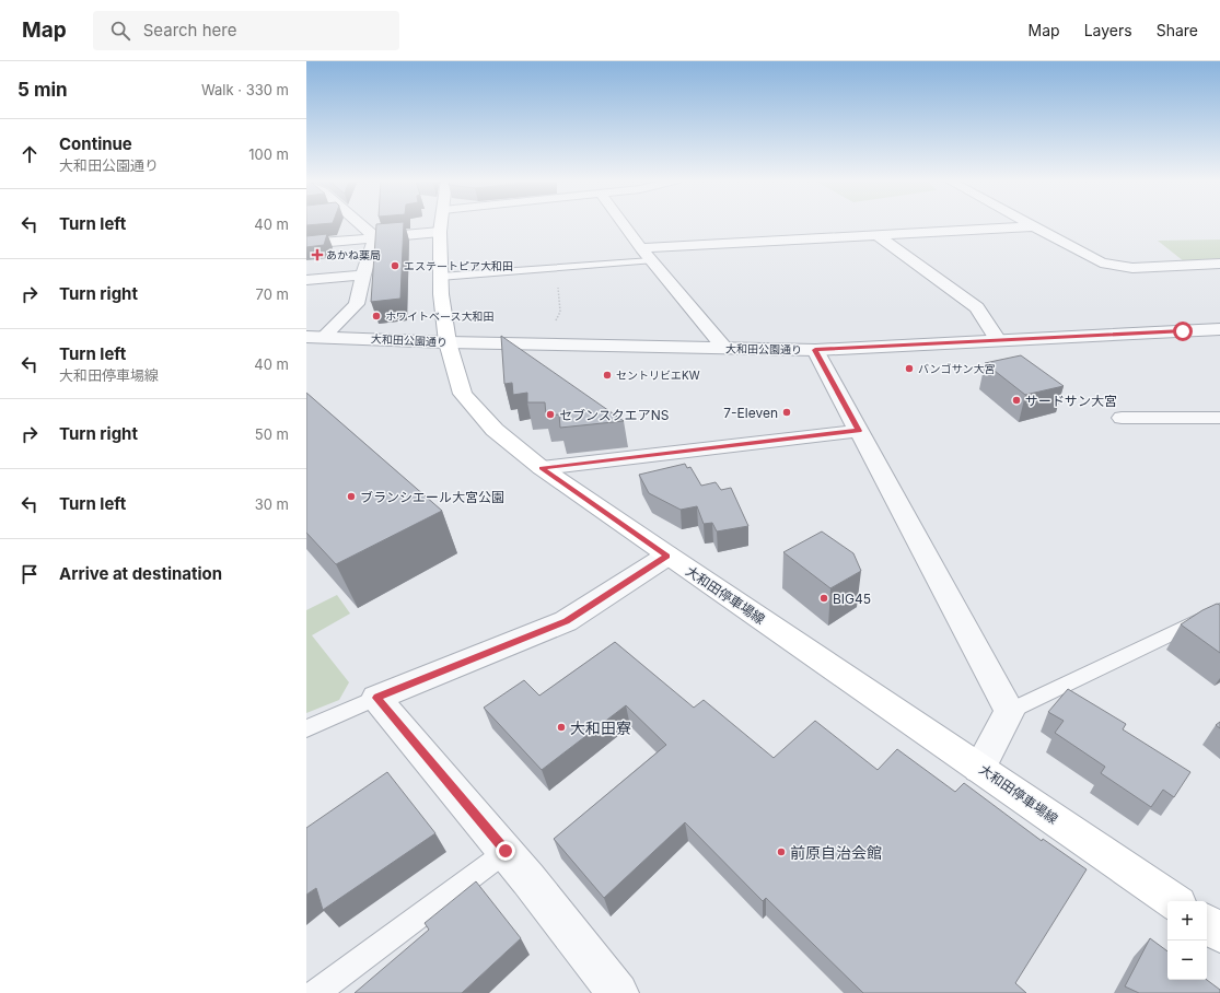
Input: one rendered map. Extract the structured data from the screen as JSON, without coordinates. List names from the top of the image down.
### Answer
{
  "streets": {
    "main road": ["大和田停車場線"],
    "street": ["大和田公園通り"]
  },
  "crossings": [
    ["大和田公園通り", "大和田停車場線"]
  ],
  "places": {
    "health": ["あかね薬局"],
    "other": [
      "エステートピア大和田",
      "ホワイトベース大和田",
      "バンゴサン大宮",
      "セントリビエKW",
      "サードサン大宮",
      "7-Eleven",
      "セブンスクエアNS",
      "ブランシエール大宮公園",
      "BIG45",
      "大和田寮",
      "前原自治会館"
    ]
  },
  "page": {
    "header": "Map",
    "search": "Search here",
    "nav": ["Map", "Layers", "Share"],
    "heading": ["5 min", "Walk · 330 m"],
    "list": [
      ["Continue", "大和田公園通り", "100 m"],
      ["Turn left", "40 m"],
      ["Turn right", "70 m"],
      ["Turn left", "大和田停車場線", "40 m"],
      ["Turn right", "50 m"],
      ["Turn left", "30 m"],
      "Arrive at destination"
    ],
    "map_buttons": ["+", "−"]
  }
}
